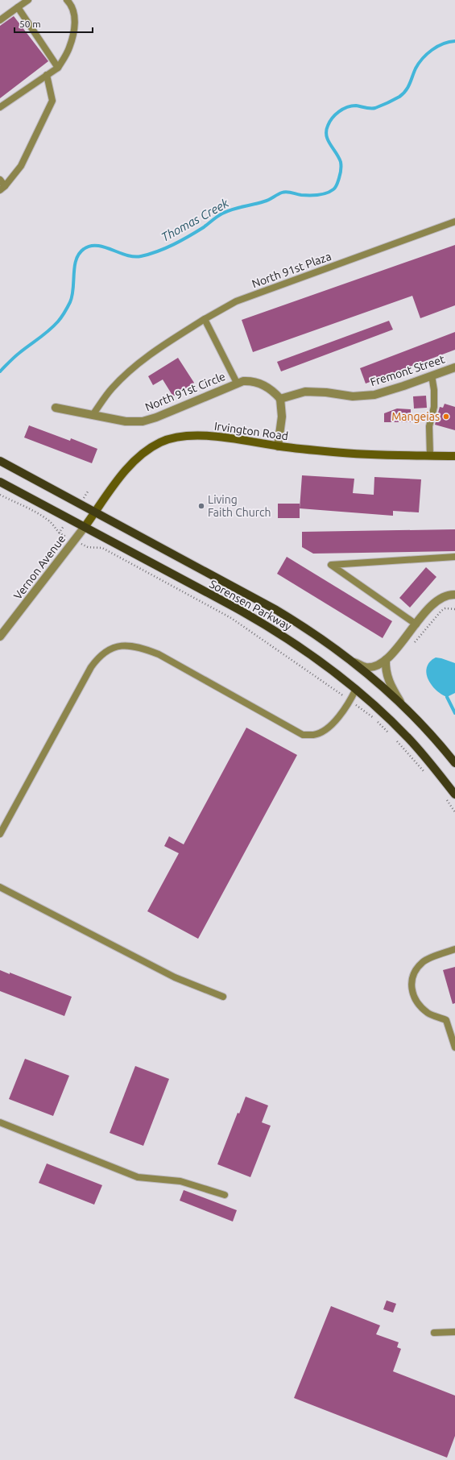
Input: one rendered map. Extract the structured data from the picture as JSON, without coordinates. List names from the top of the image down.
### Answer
{
  "streets": {
    "main road": ["Sorensen Parkway"],
    "street": [
      "Fremont Street",
      "North 91st Circle",
      "Irvington Road",
      "Vernon Avenue"
    ],
    "lane": ["North 91st Plaza"]
  },
  "crossings": [
    ["North 91st Plaza", "North 91st Circle"],
    ["Fremont Street", "North 91st Circle"],
    ["Irvington Road", "Vernon Avenue"],
    ["Irvington Road", "Sorensen Parkway"],
    ["Vernon Avenue", "Sorensen Parkway"]
  ],
  "water": ["Thomas Creek"],
  "places": ["Mangeias", "Living Faith Church"],
  "scale_bar": "50 m"
}
